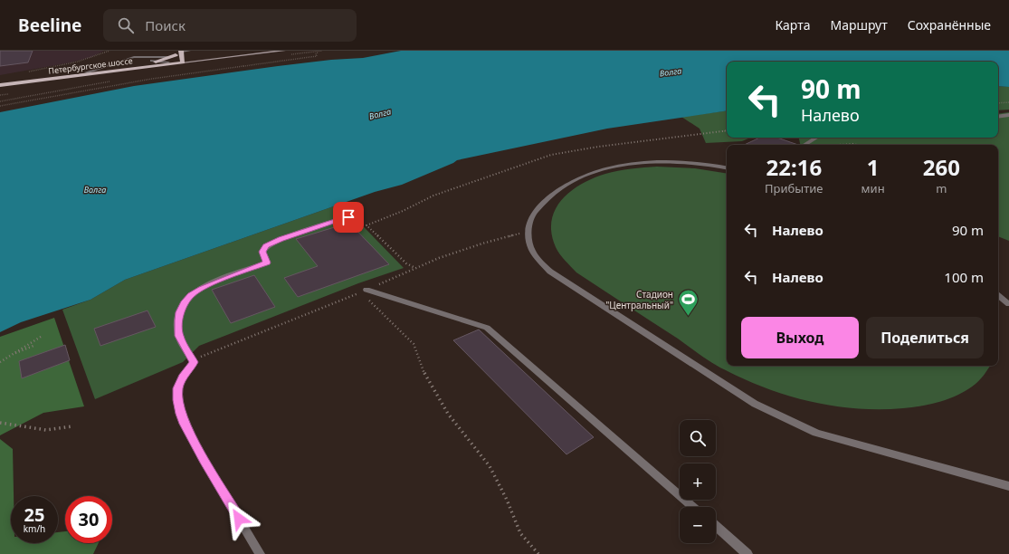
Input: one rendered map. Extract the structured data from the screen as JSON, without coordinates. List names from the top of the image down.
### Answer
{
  "streets": {
    "main road": ["Петербургское шоссе"]
  },
  "water": ["Волга"],
  "places": {
    "sports": ["Стадион \"Центральный\""]
  },
  "page": {
    "header": "Beeline",
    "search": "Поиск",
    "nav": ["Карта", "Маршрут", "Сохранённые"],
    "turn": ["90 m", "Налево"],
    "eta": [
      "22:16",
      "Прибытие",
      "1",
      "мин",
      "260",
      "m"
    ],
    "list": [
      {
        "name": "Налево",
        "value": "90 m"
      },
      {
        "name": "Налево",
        "value": "100 m"
      }
    ],
    "buttons": ["Выход", "Поделиться"],
    "map_buttons": ["+", "−"],
    "speed": "25 km/h",
    "limit": "30"
  }
}
